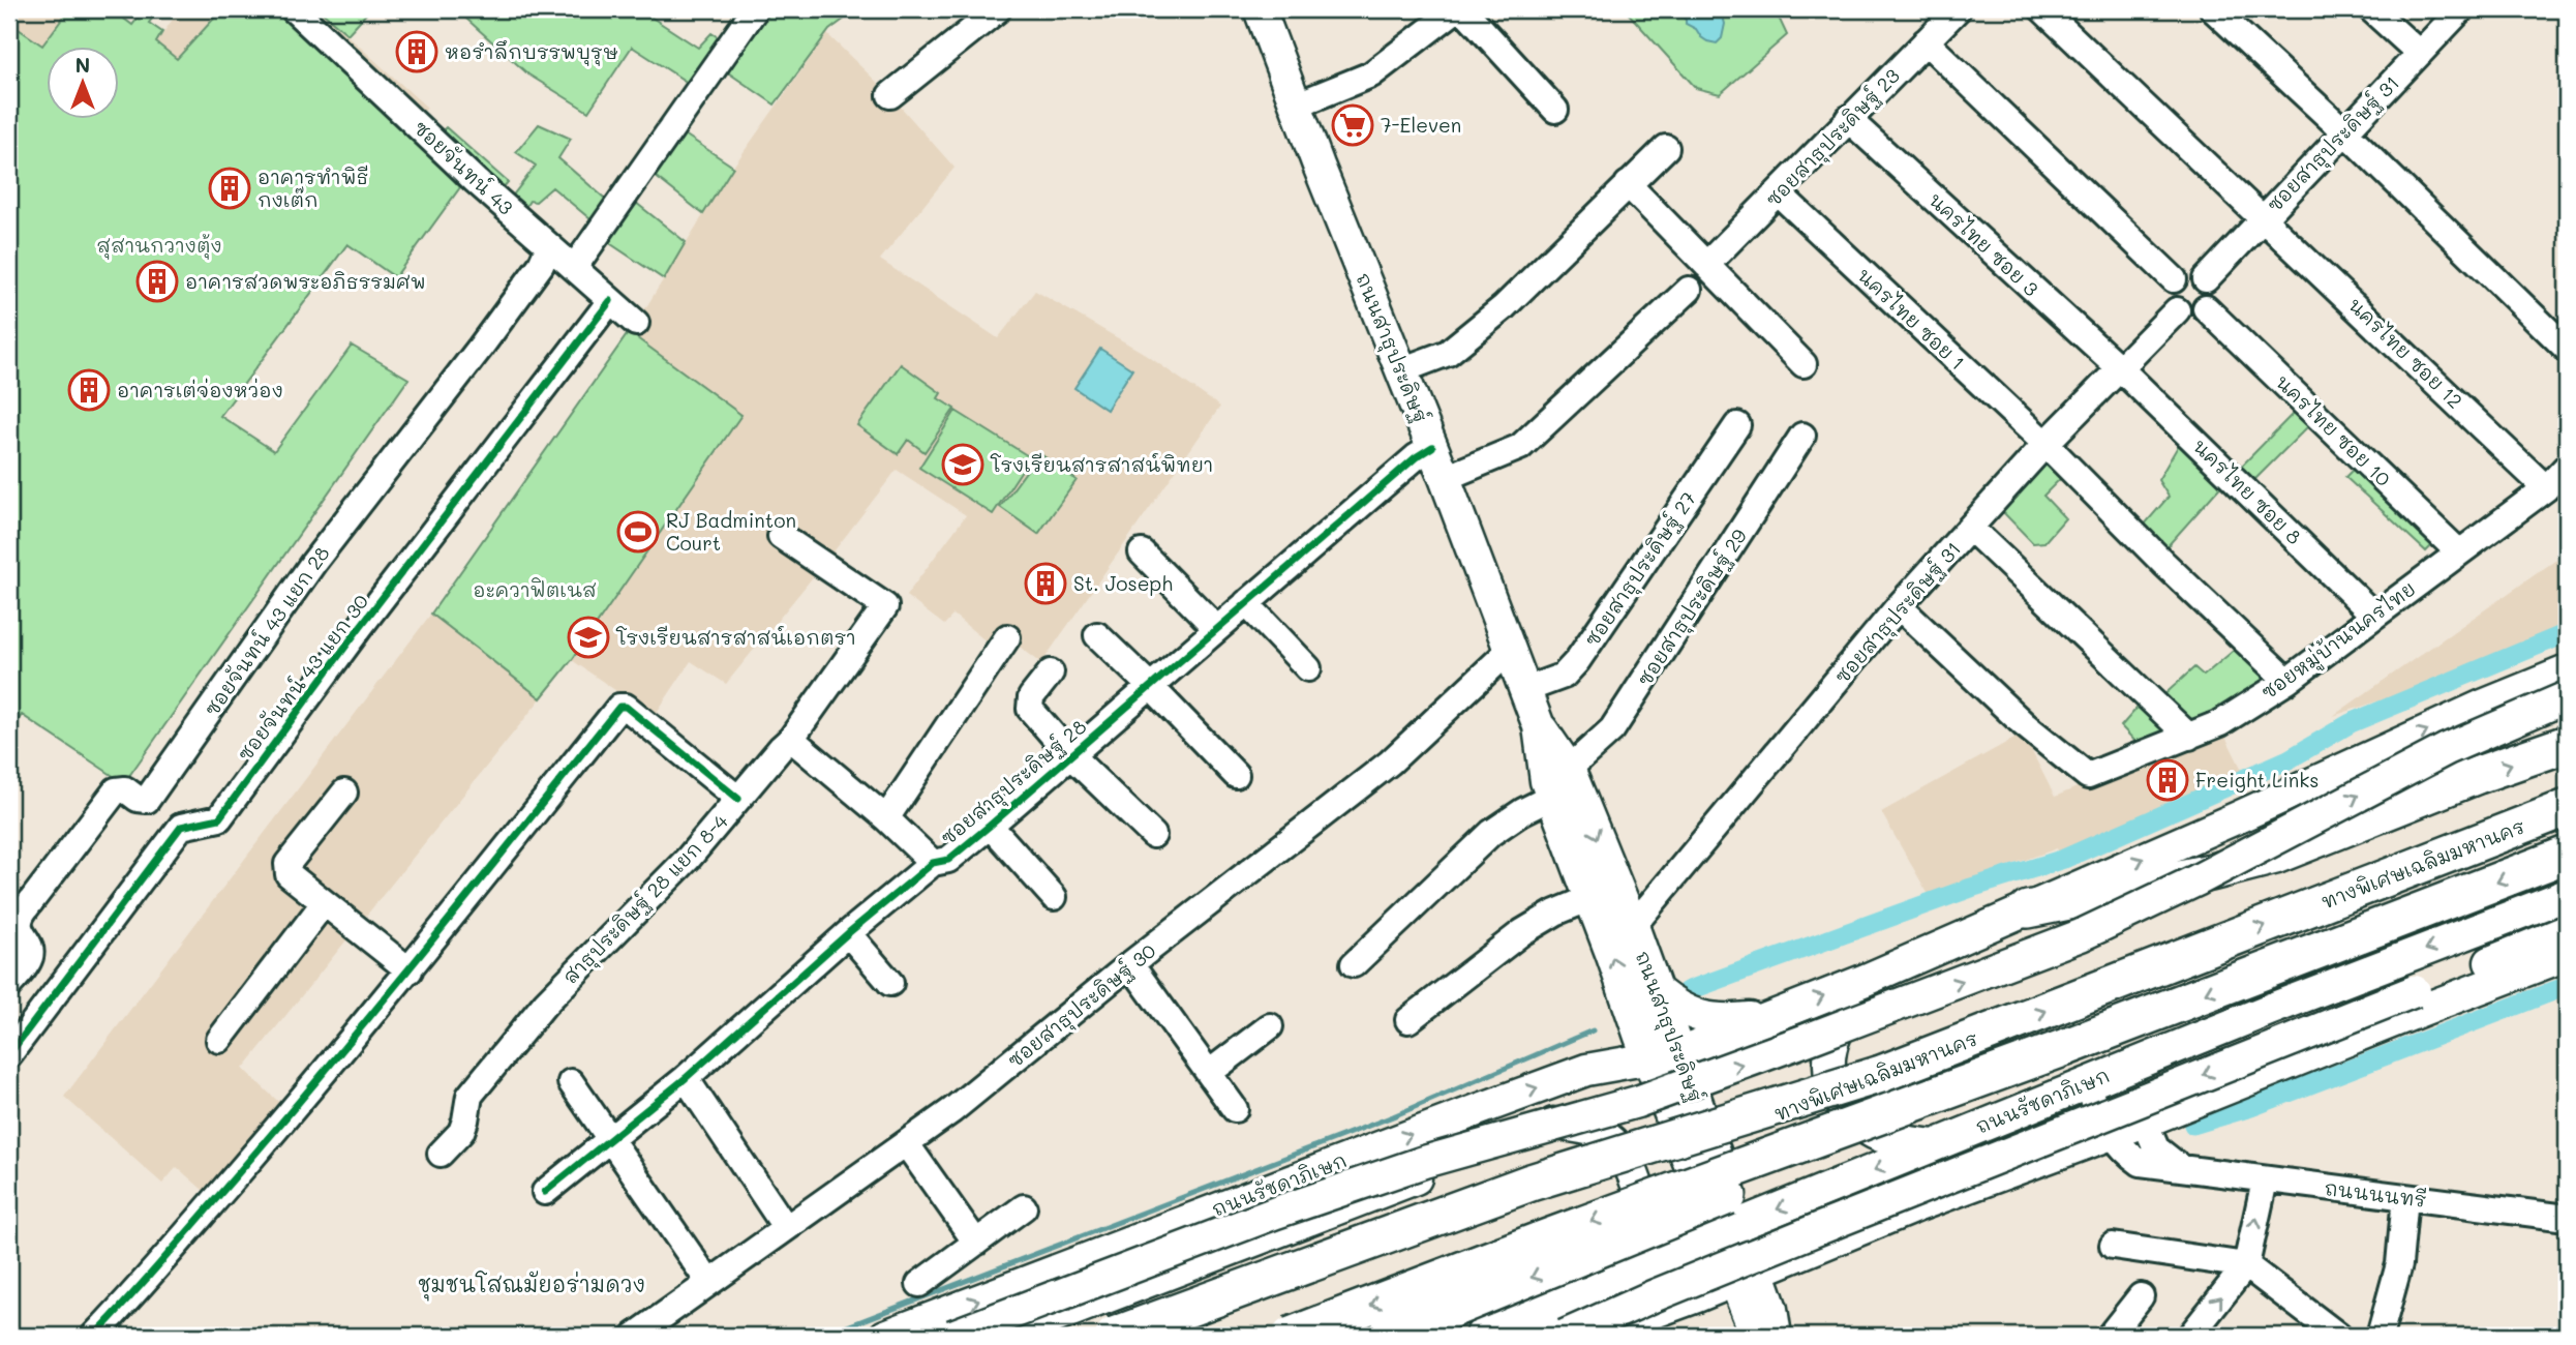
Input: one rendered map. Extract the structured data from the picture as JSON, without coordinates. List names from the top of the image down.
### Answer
{
  "streets": {
    "highway": ["ทางพิเศษเฉลิมมหานคร"],
    "main road": ["ถนนสาธุประดิษฐ์", "ถนนรัชดาภิเษก"],
    "street": [
      "ซอยสาธุประดิษฐ์ 23",
      "ซอยสาธุประดิษฐ์ 31",
      "ซอยจันทน์ 43",
      "นครไทย ซอย 3",
      "นครไทย ซอย 1",
      "นครไทย ซอย 12",
      "นครไทย ซอย 10",
      "นครไทย ซอย 8",
      "ซอยสาธุประดิษฐ์ 27",
      "ซอยสาธุประดิษฐ์ 29",
      "ซอยจันทน์ 43 แยก 28",
      "ซอยหมู่บ้านนครไทย",
      "ซอยจันทน์ 43 แยก 30",
      "ซอยสาธุประดิษฐ์ 28",
      "สาธุประดิษฐ์ 28 แยก 8-4",
      "ซอยสาธุประดิษฐ์ 30",
      "ถนนนนทรี"
    ]
  },
  "crossings": [
    ["ซอยสาธุประดิษฐ์ 23", "นครไทย ซอย 3"],
    ["ซอยสาธุประดิษฐ์ 23", "นครไทย ซอย 1"],
    ["ซอยสาธุประดิษฐ์ 31", "นครไทย ซอย 3"],
    ["ซอยสาธุประดิษฐ์ 31", "นครไทย ซอย 1"],
    ["ซอยสาธุประดิษฐ์ 31", "ถนนสาธุประดิษฐ์"],
    ["ซอยสาธุประดิษฐ์ 31", "นครไทย ซอย 12"],
    ["ซอยสาธุประดิษฐ์ 31", "นครไทย ซอย 10"],
    ["ซอยสาธุประดิษฐ์ 31", "นครไทย ซอย 8"],
    ["ซอยสาธุประดิษฐ์ 31", "ซอยหมู่บ้านนครไทย"],
    ["ซอยจันทน์ 43", "ซอยจันทน์ 43 แยก 28"],
    ["ซอยจันทน์ 43", "ซอยจันทน์ 43 แยก 30"],
    ["นครไทย ซอย 3", "นครไทย ซอย 8"],
    ["นครไทย ซอย 1", "ซอยหมู่บ้านนครไทย"],
    ["ถนนสาธุประดิษฐ์", "ซอยสาธุประดิษฐ์ 27"],
    ["ถนนสาธุประดิษฐ์", "ซอยสาธุประดิษฐ์ 29"],
    ["ถนนสาธุประดิษฐ์", "ซอยสาธุประดิษฐ์ 28"],
    ["ถนนสาธุประดิษฐ์", "ซอยสาธุประดิษฐ์ 30"],
    ["ถนนสาธุประดิษฐ์", "ถนนรัชดาภิเษก"],
    ["นครไทย ซอย 12", "ซอยหมู่บ้านนครไทย"],
    ["นครไทย ซอย 10", "ซอยหมู่บ้านนครไทย"],
    ["นครไทย ซอย 8", "ซอยหมู่บ้านนครไทย"],
    ["ถนนรัชดาภิเษก", "ถนนนนทรี"]
  ],
  "districts": ["ชุมชนโสณมัยอร่ามดวง"],
  "parks": ["สุสานกวางตุ้ง", "อะควาฟิตเนส"],
  "places": {
    "building": [
      "หอรำลึกบรรพบุรุษ",
      "อาคารทำพิธี กงเต๊ก",
      "อาคารสวดพระอภิธรรมศพ",
      "อาคารเต่จ่องหว่อง",
      "St. Joseph",
      "Freight Links"
    ],
    "supermarket": ["7-Eleven"],
    "school or university": ["โรงเรียนสารสาสน์พิทยา", "โรงเรียนสารสาสน์เอกตรา"],
    "sports": ["RJ Badminton Court"]
  },
  "north": "top"
}
